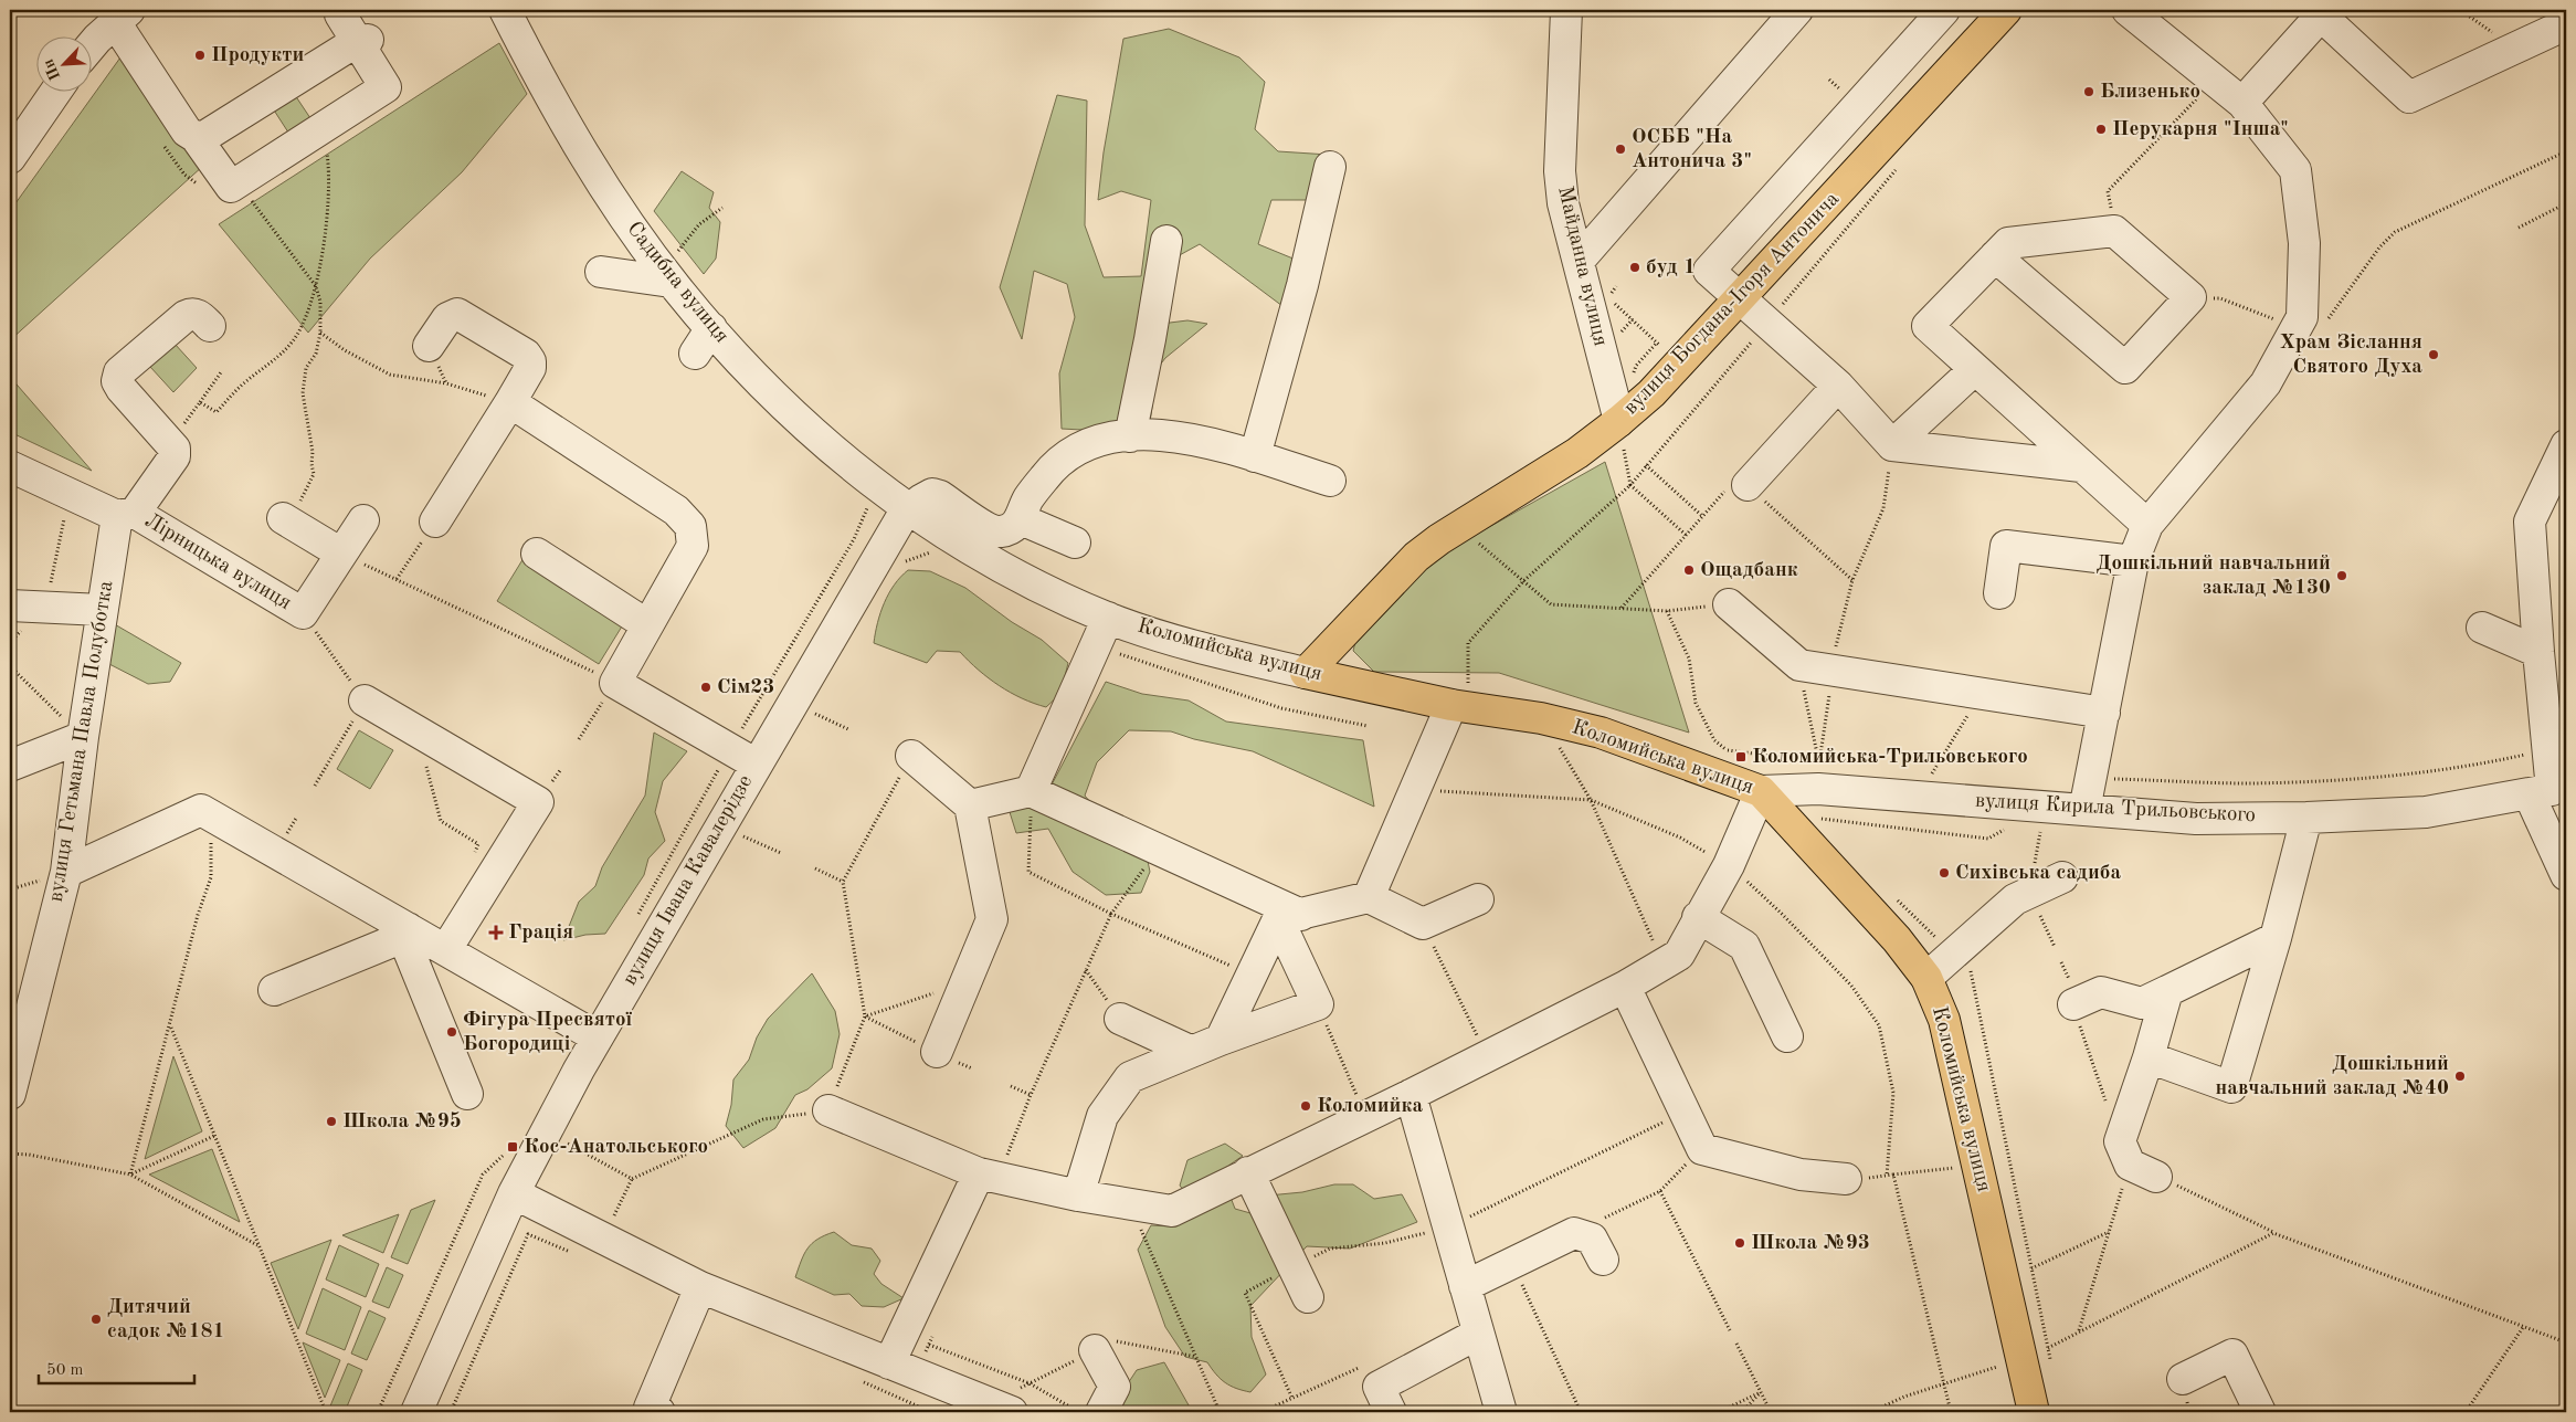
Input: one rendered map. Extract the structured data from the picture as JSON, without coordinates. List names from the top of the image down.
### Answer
{
  "streets": {
    "main road": ["вулиця Богдана-Ігоря Антонича", "Коломийська вулиця"],
    "street": [
      "Майданна вулиця",
      "Садибна вулиця",
      "Лірницька вулиця",
      "вулиця Гетьмана Павла Полуботка",
      "вулиця Кирила Трильовського",
      "вулиця Івана Кавалерідзе"
    ]
  },
  "crossings": [
    ["Майданна вулиця", "вулиця Богдана-Ігоря Антонича"],
    ["Садибна вулиця", "Коломийська вулиця"],
    ["Садибна вулиця", "вулиця Івана Кавалерідзе"],
    ["вулиця Богдана-Ігоря Антонича", "Коломийська вулиця"],
    ["Лірницька вулиця", "вулиця Гетьмана Павла Полуботка"],
    ["Коломийська вулиця", "вулиця Кирила Трильовського"],
    ["Коломийська вулиця", "вулиця Івана Кавалерідзе"]
  ],
  "places": {
    "other": [
      "Продукти",
      "Близенько",
      "Перукарня \"Інша\"",
      "ОСББ \"На Антонича 3\"",
      "буд 1",
      "Храм Зіслання Святого Духа",
      "Ощадбанк",
      "Дошкільний навчальний заклад №130",
      "Сім23",
      "Сихівська садиба",
      "Фігура Пресвятої Богородиці",
      "Дошкільний навчальний заклад №40",
      "Коломийка",
      "Школа №95",
      "Школа №93",
      "Дитячий садок №181"
    ],
    "transit": ["Коломийська-Трильовського", "Кос-Анатольського"],
    "health": ["Грація"]
  },
  "scale_bar": "50 m",
  "north": "bottom left"
}
